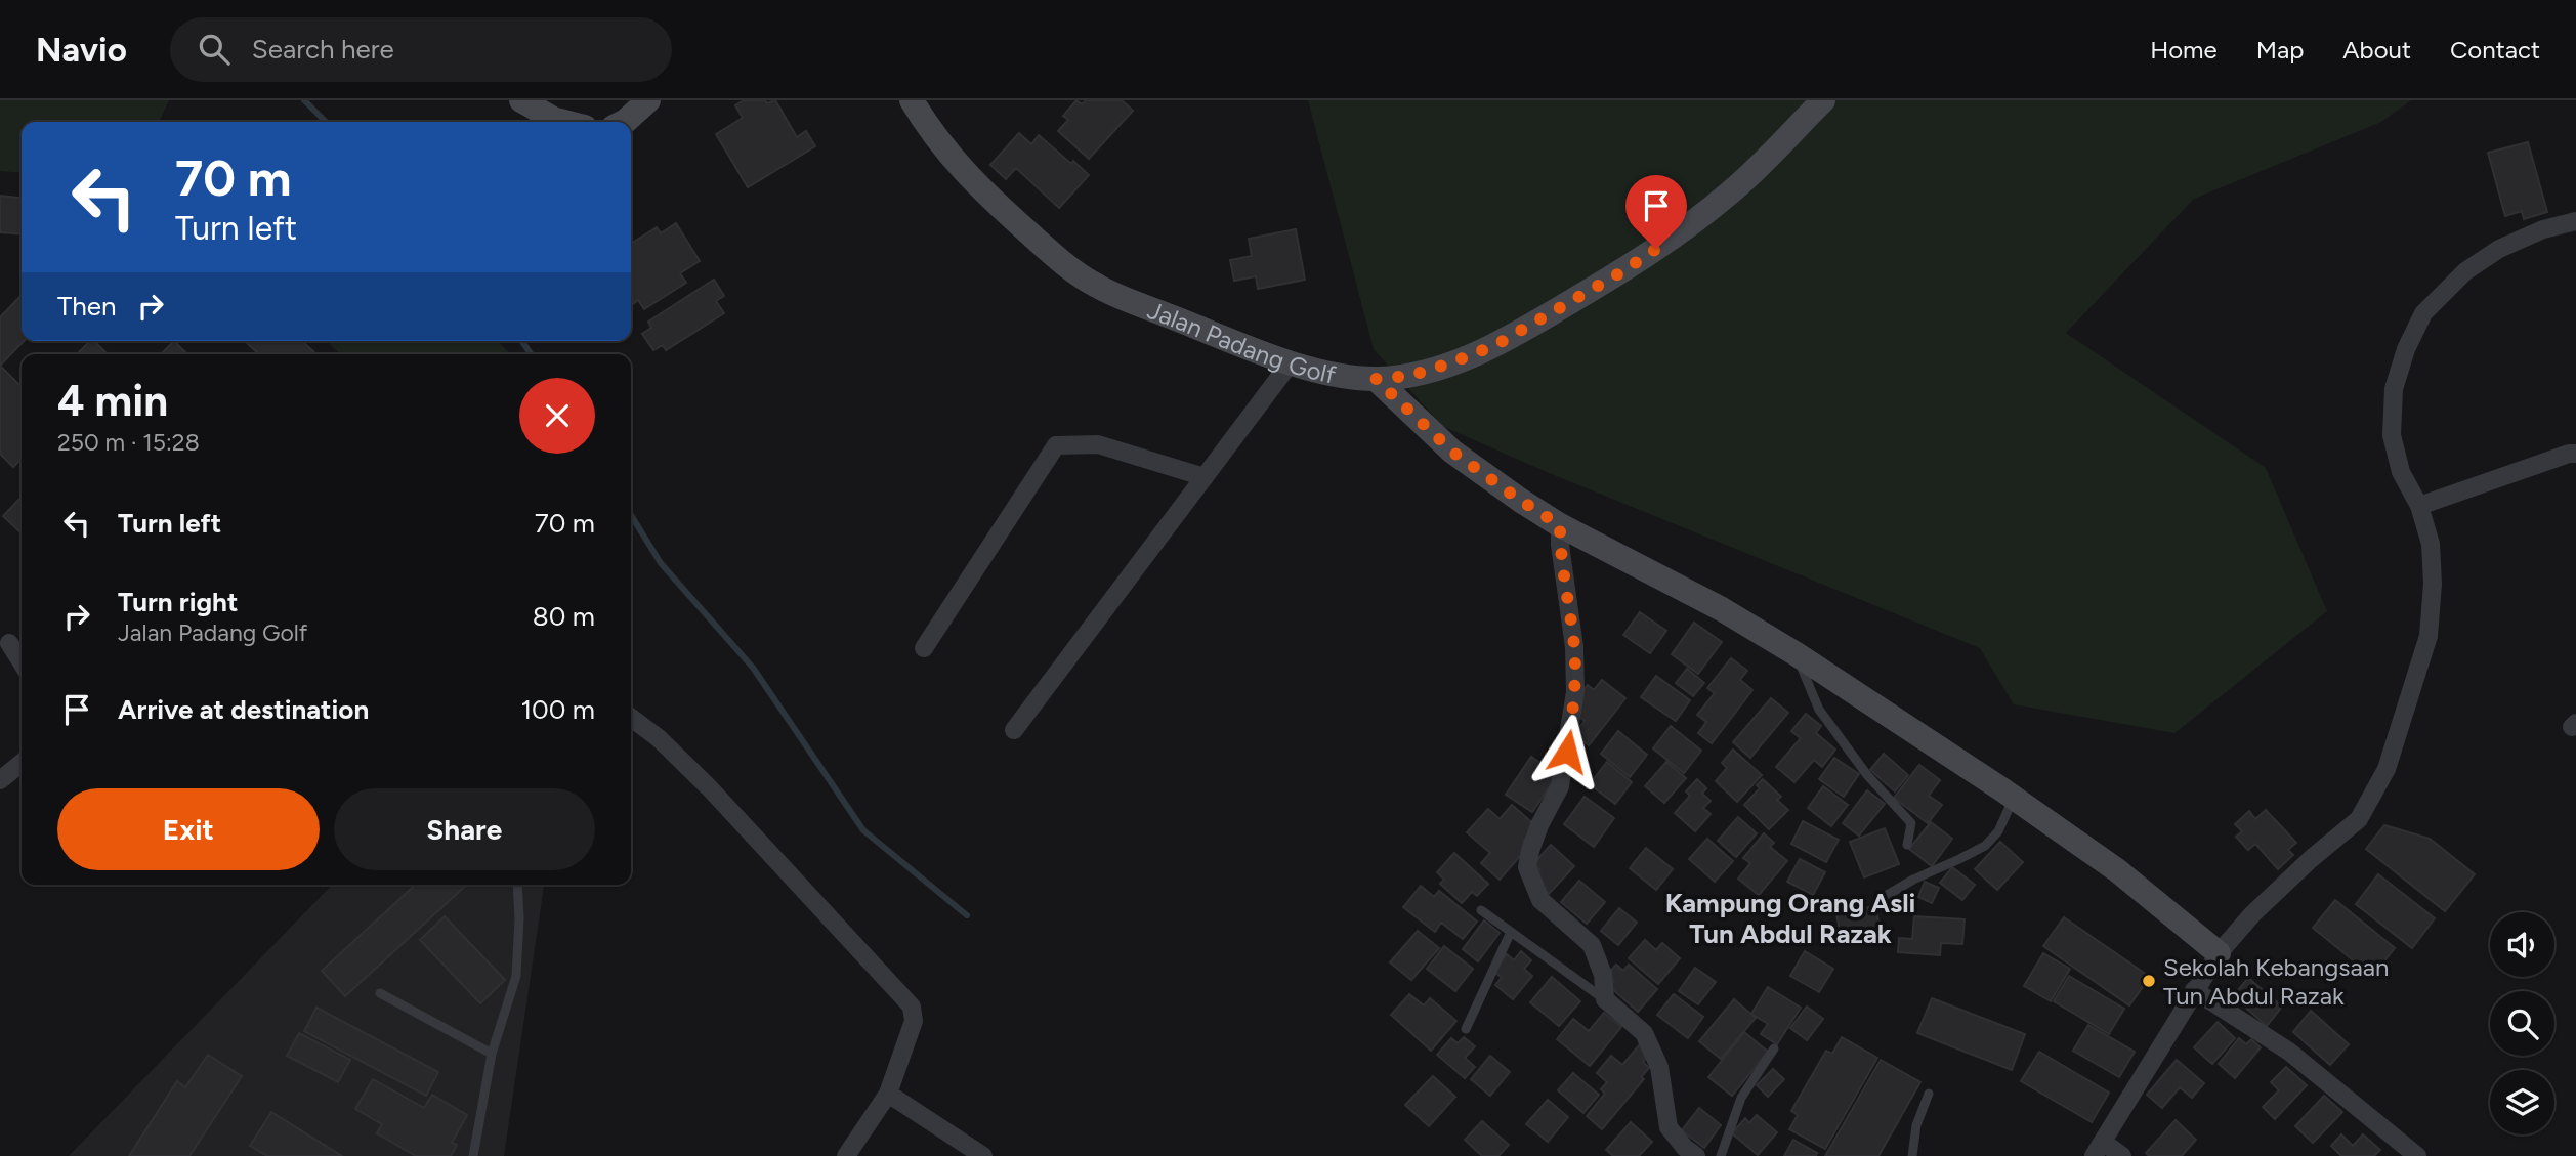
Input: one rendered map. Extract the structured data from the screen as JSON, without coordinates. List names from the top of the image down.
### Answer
{
  "streets": {
    "street": ["Jalan Padang Golf"]
  },
  "districts": ["Kampung Orang Asli Tun Abdul Razak"],
  "places": ["Sekolah Kebangsaan Tun Abdul Razak"],
  "page": {
    "header": "Navio",
    "search": "Search here",
    "nav": [
      "Home",
      "Map",
      "About",
      "Contact"
    ],
    "turn": ["70 m", "Turn left"],
    "then": "Then",
    "heading": ["4 min", "250 m · 15:28"],
    "list": [
      {
        "name": "Turn left",
        "value": "70 m"
      },
      {
        "name": "Turn right",
        "note": "Jalan Padang Golf",
        "value": "80 m"
      },
      {
        "name": "Arrive at destination",
        "value": "100 m"
      }
    ],
    "buttons": ["Exit", "Share"]
  }
}
